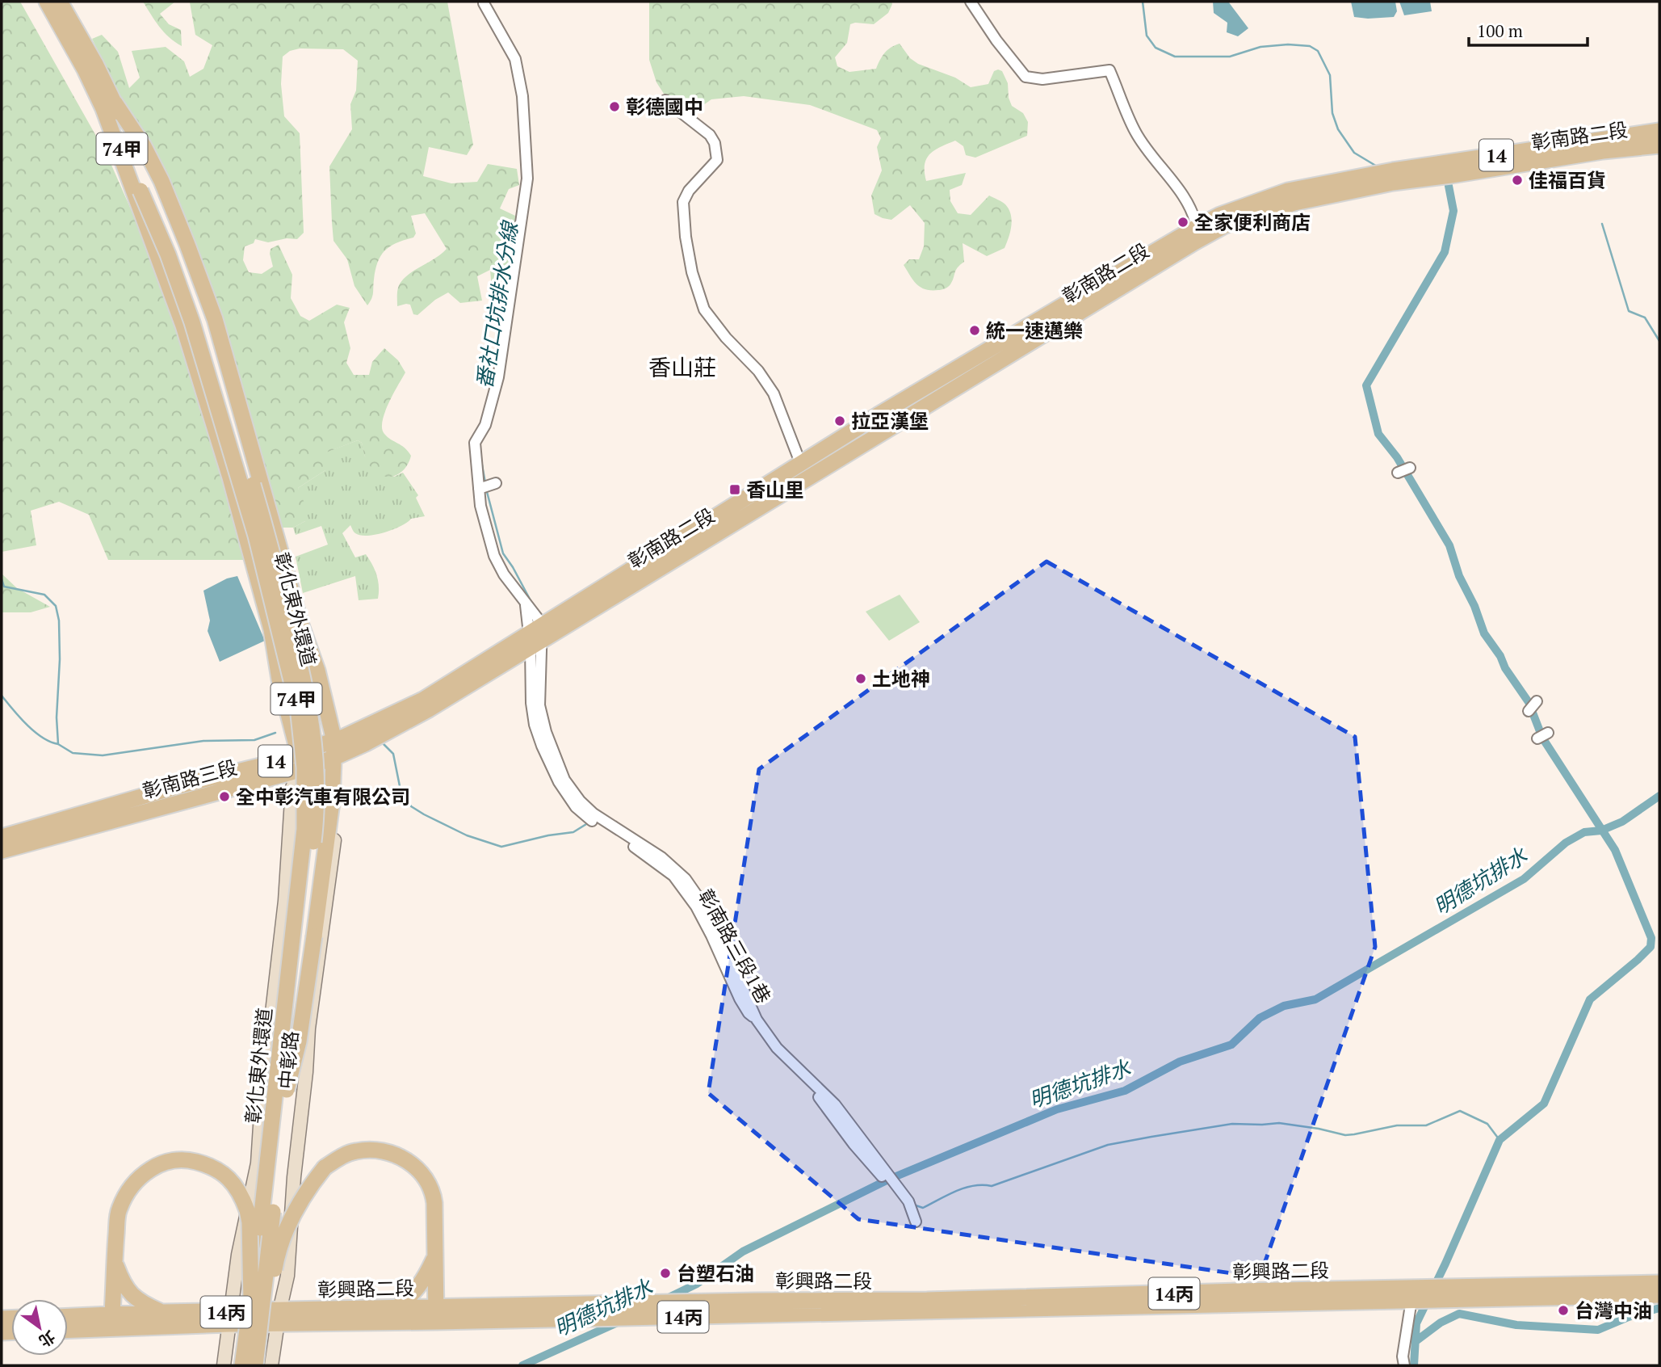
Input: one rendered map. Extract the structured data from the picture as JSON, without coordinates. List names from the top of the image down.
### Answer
{
  "streets": {
    "main road": [
      "彰南路二段",
      "74甲",
      "14",
      "彰化東外環道",
      "彰南路三段",
      "彰興路二段",
      "14丙"
    ],
    "street": ["彰南路三段1巷", "中彰路"]
  },
  "crossings": [
    ["彰南路二段", "14"],
    ["彰南路二段", "彰南路三段"],
    ["彰南路二段", "彰南路三段1巷"],
    ["74甲", "彰化東外環道"],
    ["74甲", "彰南路三段"],
    ["14", "彰南路三段"],
    ["14", "彰南路三段1巷"],
    ["彰南路三段", "彰南路三段1巷"],
    ["彰南路三段", "中彰路"],
    ["中彰路", "彰興路二段"],
    ["彰興路二段", "14丙"]
  ],
  "districts": ["香山莊"],
  "water": ["番社口坑排水分線", "明德坑排水"],
  "places": {
    "other": [
      "彰德國中",
      "佳福百貨",
      "全家便利商店",
      "統一速邁樂",
      "拉亞漢堡",
      "土地神",
      "全中彰汽車有限公司",
      "台塑石油",
      "台灣中油"
    ],
    "transit": ["香山里"]
  },
  "scale_bar": "100 m",
  "north": "bottom right"
}
